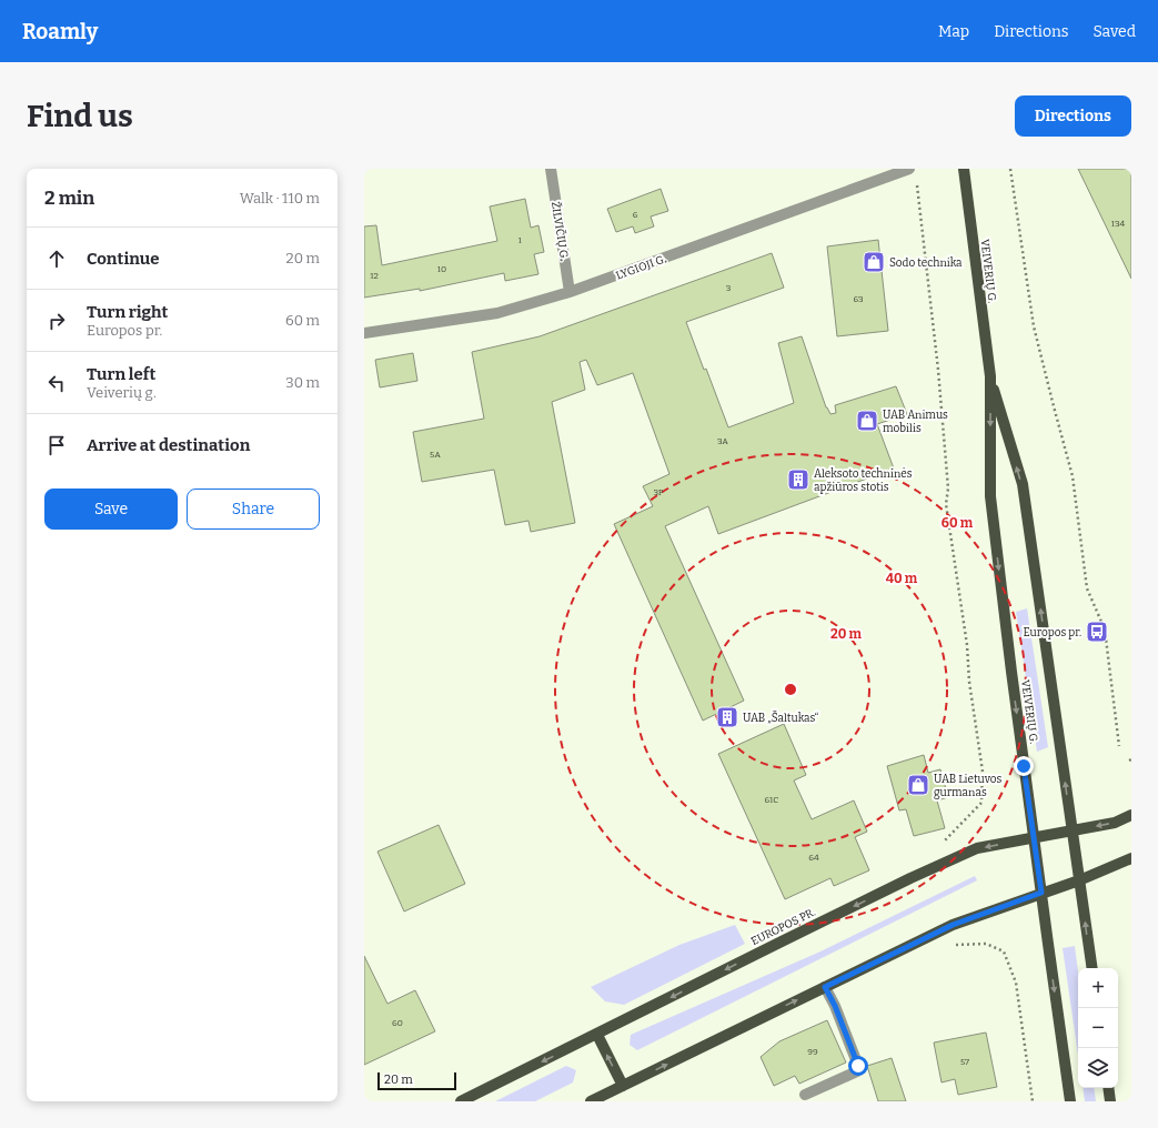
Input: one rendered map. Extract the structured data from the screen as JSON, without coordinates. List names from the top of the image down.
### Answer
{
  "streets": {
    "main road": ["VEIVERIŲ G.", "EUROPOS PR."],
    "street": ["ŽILVIČIŲ G.", "LYGIOJI G."]
  },
  "crossings": [
    ["ŽILVIČIŲ G.", "LYGIOJI G."],
    ["VEIVERIŲ G.", "EUROPOS PR."]
  ],
  "places": {
    "shop": ["Sodo technika", "UAB Animus mobilis", "UAB Lietuvos gurmanas"],
    "building": ["Aleksoto techninės apžiūros stotis", "UAB „Šaltukas“"],
    "bus stop": ["Europos pr."]
  },
  "house_numbers": [
    "6",
    "134",
    "1",
    "10",
    "12",
    "3",
    "63",
    "3A",
    "5A",
    "3P",
    "61C",
    "64",
    "60",
    "99",
    "57"
  ],
  "scale_bar": "20 m",
  "page": {
    "header": "Roamly",
    "nav": ["Map", "Directions", "Saved"],
    "buttons": [
      "Directions",
      ["Save", "Share"]
    ],
    "title": "Find us",
    "heading": ["2 min", "Walk · 110 m"],
    "list": [
      ["Continue", "20 m"],
      ["Turn right", "Europos pr.", "60 m"],
      ["Turn left", "Veiverių g.", "30 m"],
      "Arrive at destination"
    ],
    "map_buttons": ["+", "−"],
    "scale": "20 m"
  },
  "rings": ["60 m", "40 m", "20 m"]
}
